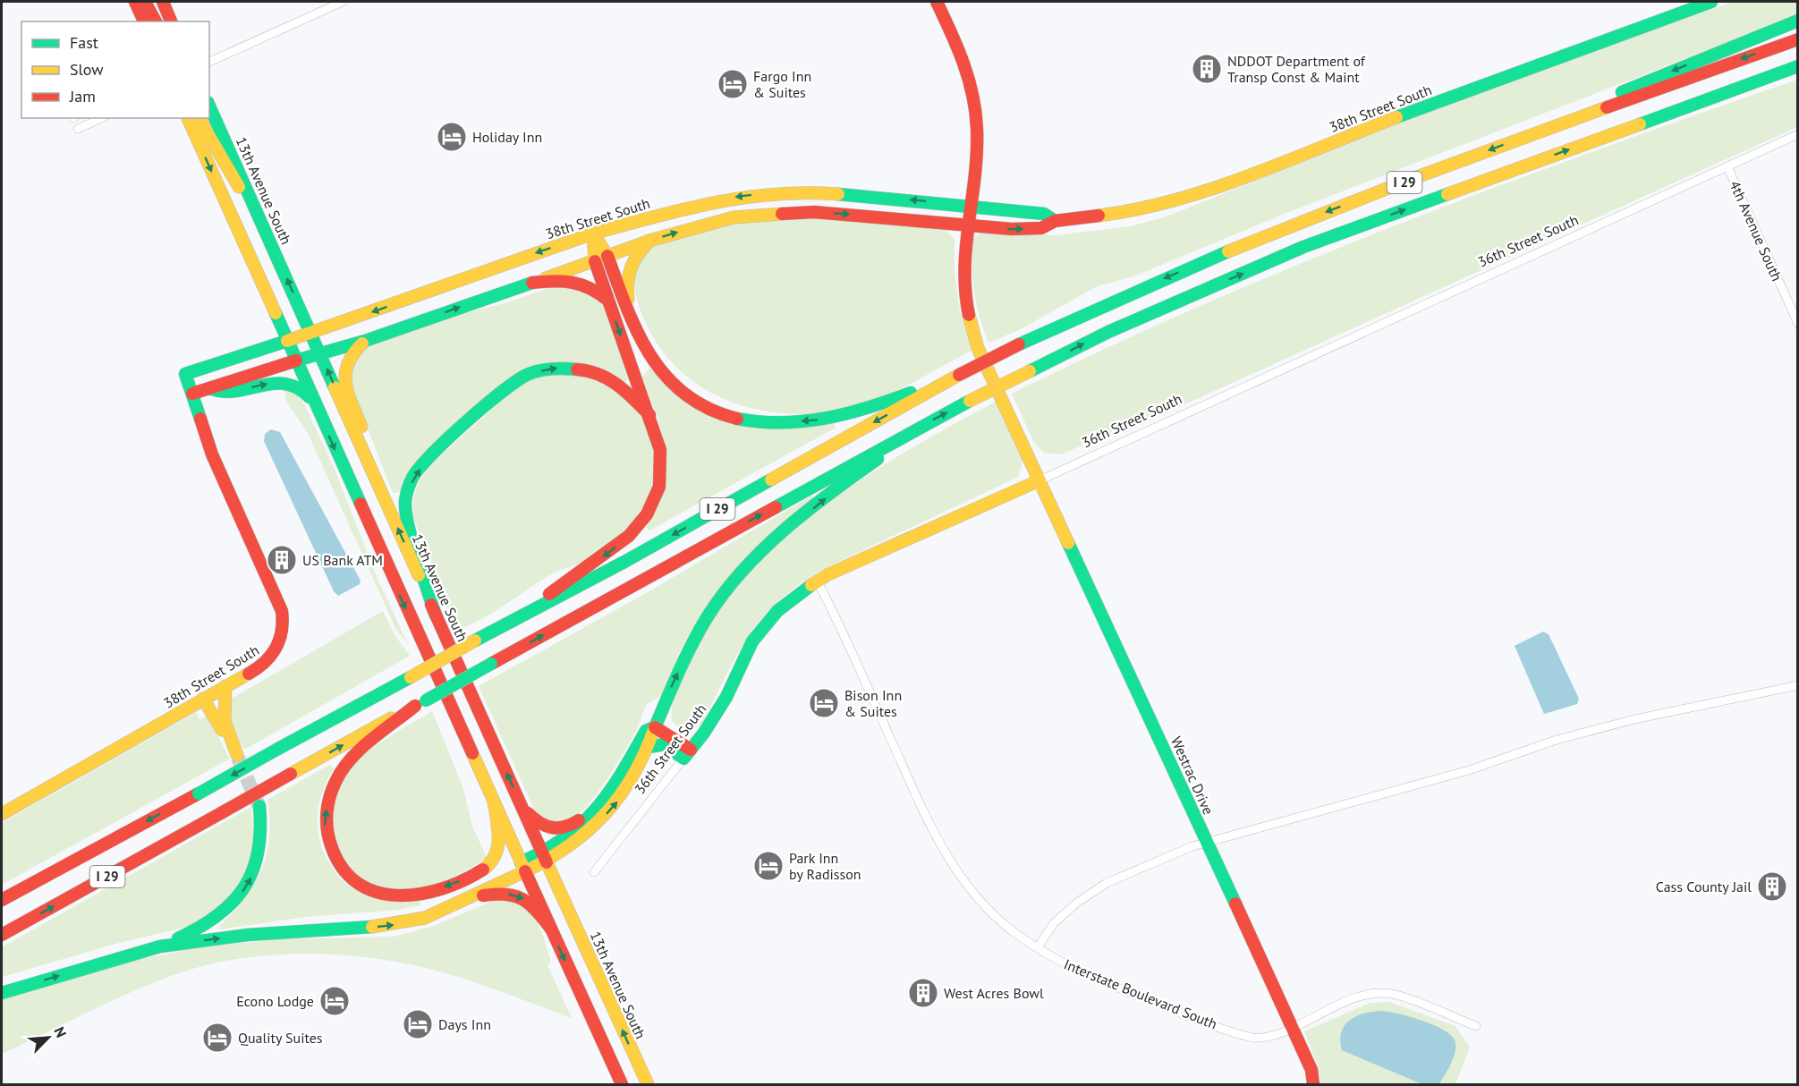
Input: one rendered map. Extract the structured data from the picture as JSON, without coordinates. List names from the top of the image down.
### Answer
{
  "streets": {
    "main road": [
      "38th Street South",
      "I 29",
      "13th Avenue South",
      "36th Street South",
      "Westrac Drive"
    ],
    "street": ["4th Avenue South", "Interstate Boulevard South"]
  },
  "crossings": [
    ["38th Street South", "13th Avenue South"],
    ["38th Street South", "Westrac Drive"],
    ["4th Avenue South", "36th Street South"],
    ["36th Street South", "Westrac Drive"],
    ["36th Street South", "Interstate Boulevard South"],
    ["Westrac Drive", "Interstate Boulevard South"]
  ],
  "places": {
    "building": [
      "NDDOT Department of Transp Const & Maint",
      "US Bank ATM",
      "Cass County Jail",
      "West Acres Bowl"
    ],
    "hotel": [
      "Fargo Inn & Suites",
      "Holiday Inn",
      "Bison Inn & Suites",
      "Park Inn by Radisson",
      "Econo Lodge",
      "Days Inn",
      "Quality Suites"
    ]
  },
  "legend": ["Fast", "Slow", "Jam"],
  "north": "top right"
}
